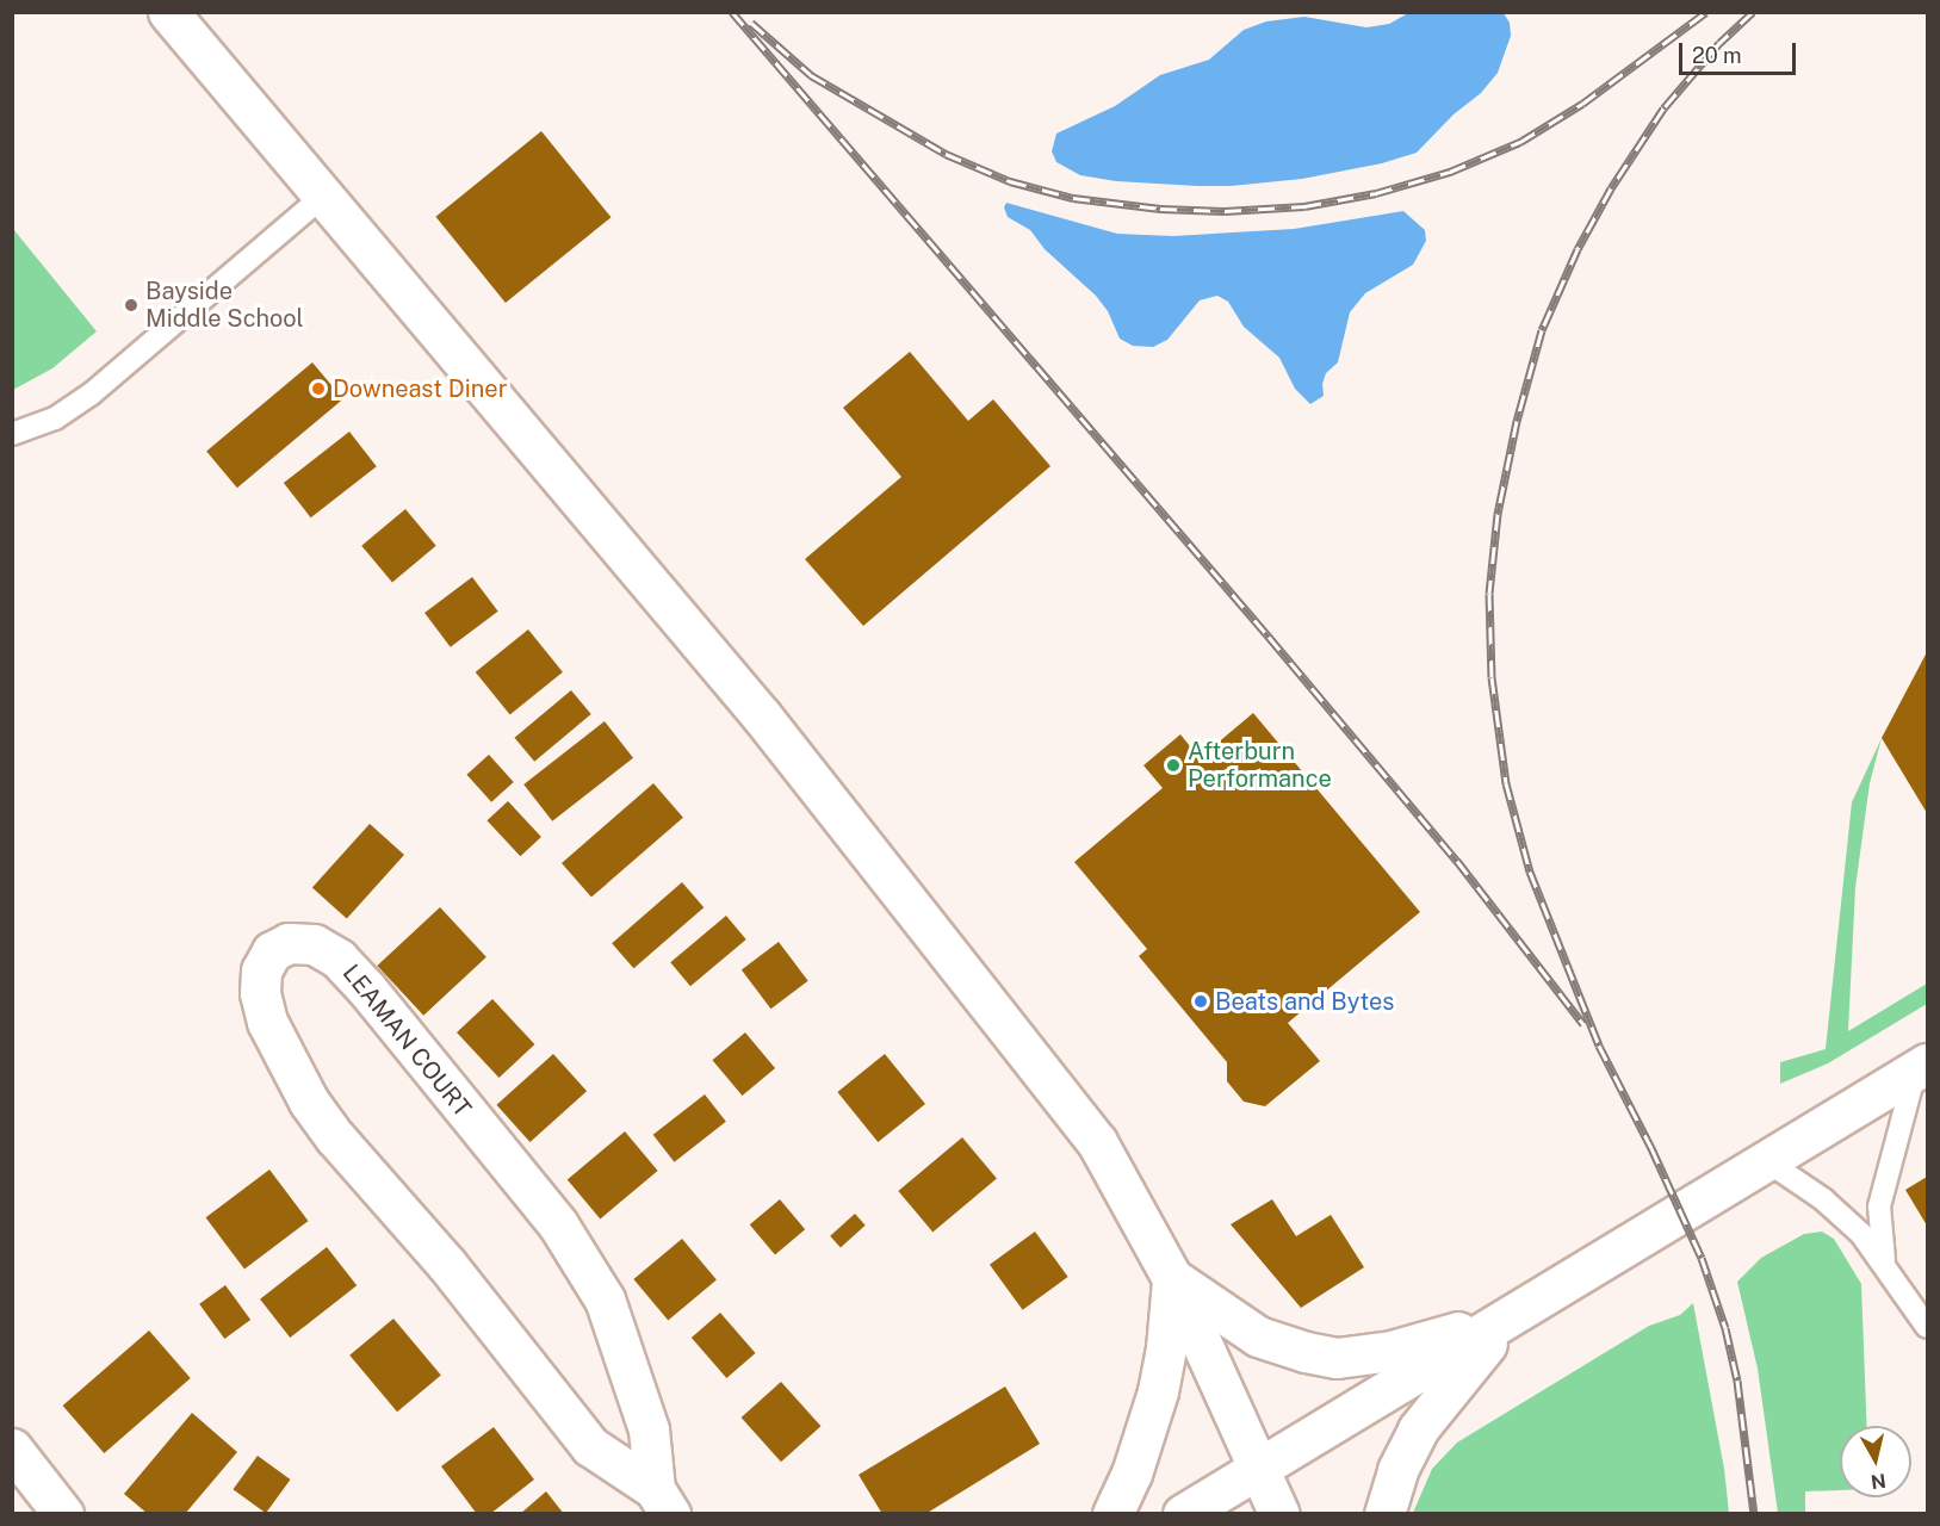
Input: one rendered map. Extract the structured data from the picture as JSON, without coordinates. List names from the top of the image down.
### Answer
{
  "streets": {
    "main road": ["LEAMAN COURT"]
  },
  "places": [
    "Bayside Middle School",
    "Downeast Diner",
    "Afterburn Performance",
    "Beats and Bytes"
  ],
  "scale_bar": "20 m",
  "north": "bottom"
}
